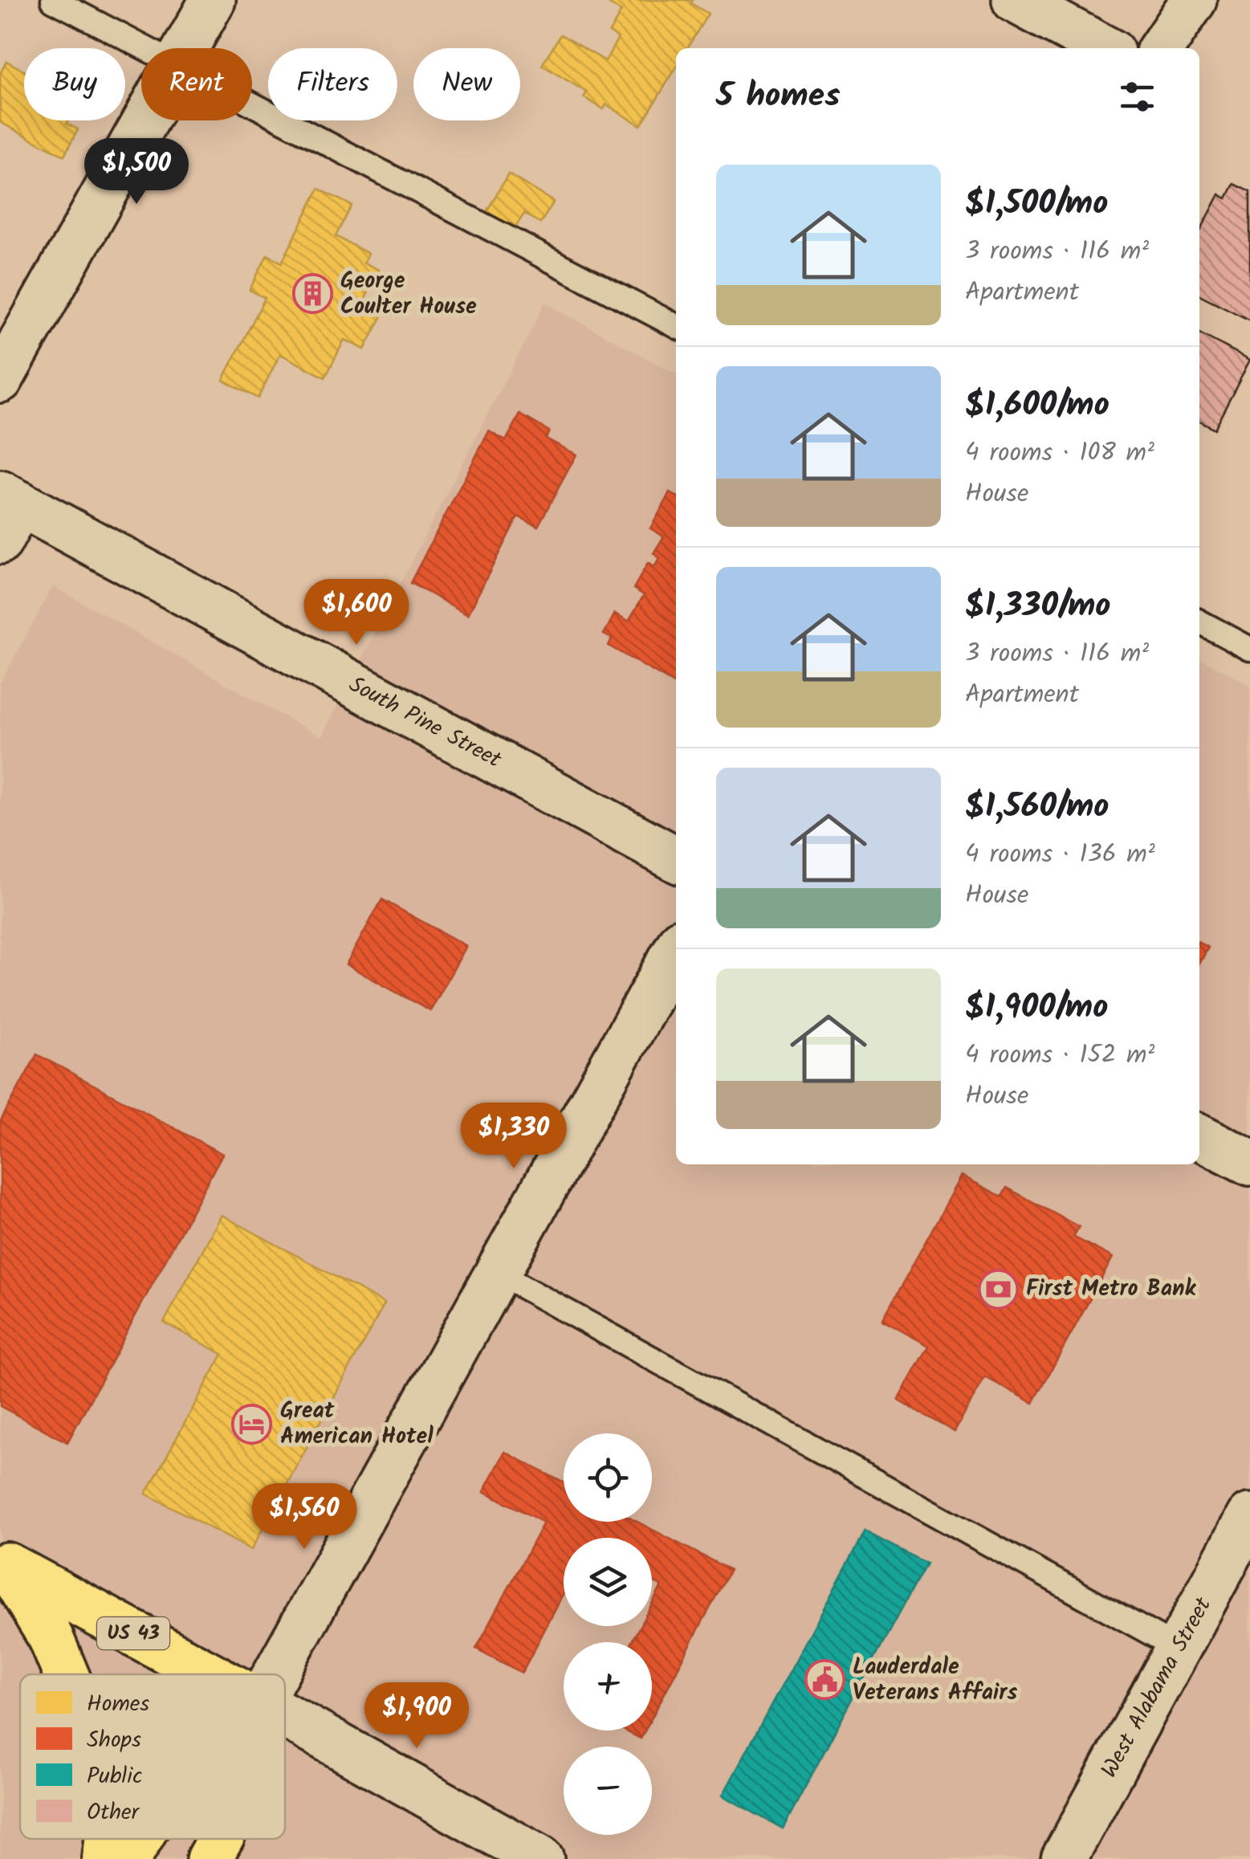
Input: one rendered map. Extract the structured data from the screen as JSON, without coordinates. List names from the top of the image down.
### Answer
{
  "streets": {
    "highway": ["US 43"],
    "street": ["South Pine Street", "West Alabama Street"]
  },
  "places": {
    "building": ["George Coulter House"],
    "bank": ["First Metro Bank"],
    "hotel": ["Great American Hotel"],
    "public building": ["Lauderdale Veterans Affairs"]
  },
  "legend": [
    "Homes",
    "Shops",
    "Public",
    "Other"
  ],
  "page": {
    "chip": [
      "Buy",
      "Rent",
      "Filters",
      "New"
    ],
    "heading": "5 homes",
    "price": [
      "$1,500",
      "$1,600",
      "$1,330",
      "$1,560",
      "$1,900"
    ],
    "list": [
      {
        "name": "$1,500/mo",
        "note": "3 rooms · 116 m² · Apartment"
      },
      {
        "name": "$1,600/mo",
        "note": "4 rooms · 108 m² · House"
      },
      {
        "name": "$1,330/mo",
        "note": "3 rooms · 116 m² · Apartment"
      },
      {
        "name": "$1,560/mo",
        "note": "4 rooms · 136 m² · House"
      },
      {
        "name": "$1,900/mo",
        "note": "4 rooms · 152 m² · House"
      }
    ],
    "map_buttons": ["+", "−"]
  }
}
